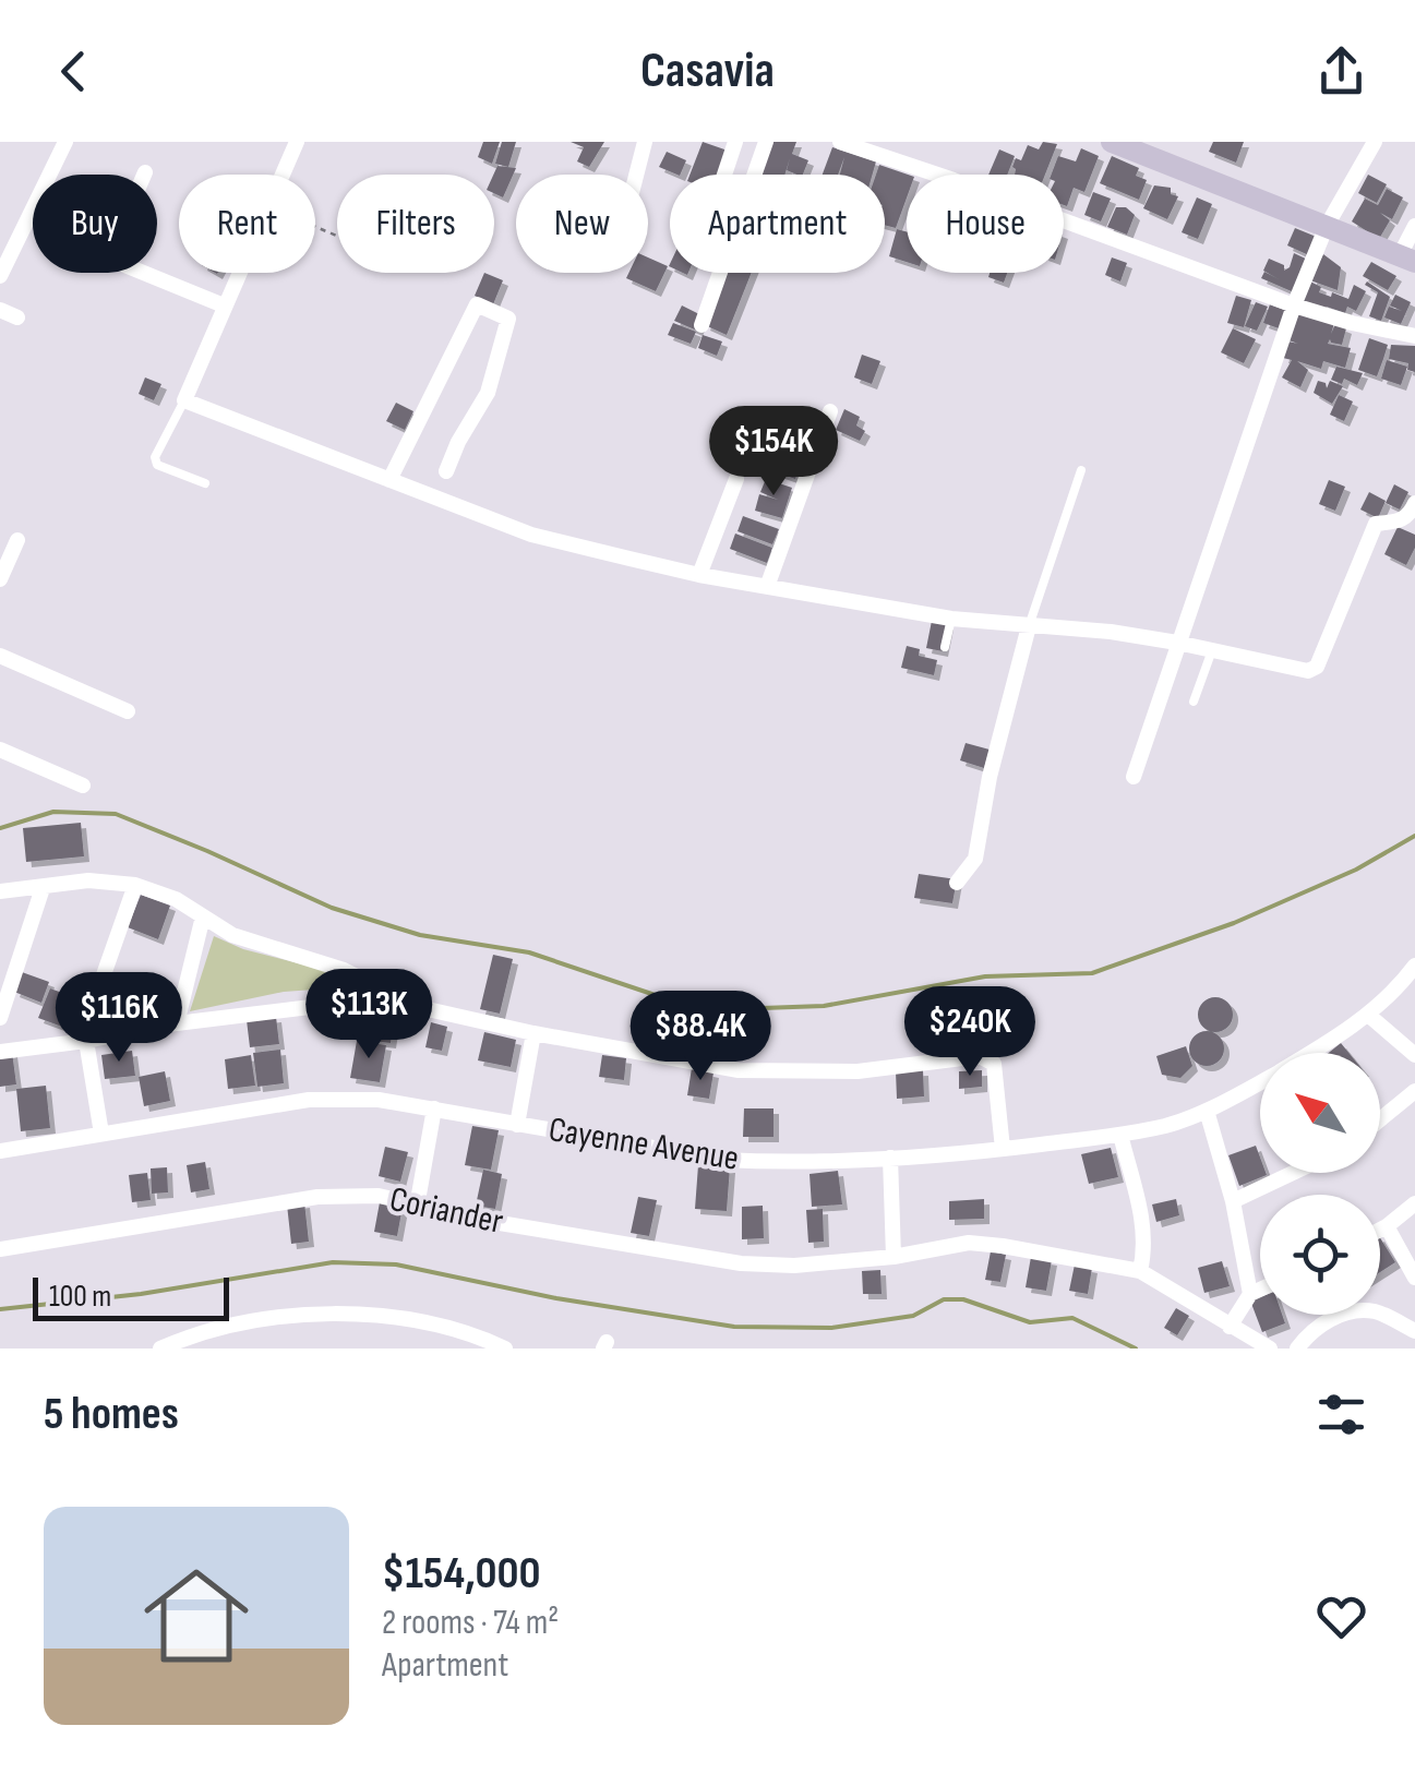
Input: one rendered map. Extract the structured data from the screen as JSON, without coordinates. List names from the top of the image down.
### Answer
{
  "streets": {
    "street": ["Cayenne Avenue", "Coriander"]
  },
  "scale_bar": "100 m",
  "north": "top left",
  "page": {
    "header": "Casavia",
    "chip": [
      "Buy",
      "Rent",
      "Filters",
      "New",
      "Apartment",
      "House"
    ],
    "price": [
      "$154K",
      "$113K",
      "$116K",
      "$240K",
      "$88.4K"
    ],
    "scale": "100 m",
    "heading": "5 homes",
    "list": [
      {
        "name": "$154,000",
        "note": "2 rooms · 74 m² · Apartment"
      }
    ]
  }
}
